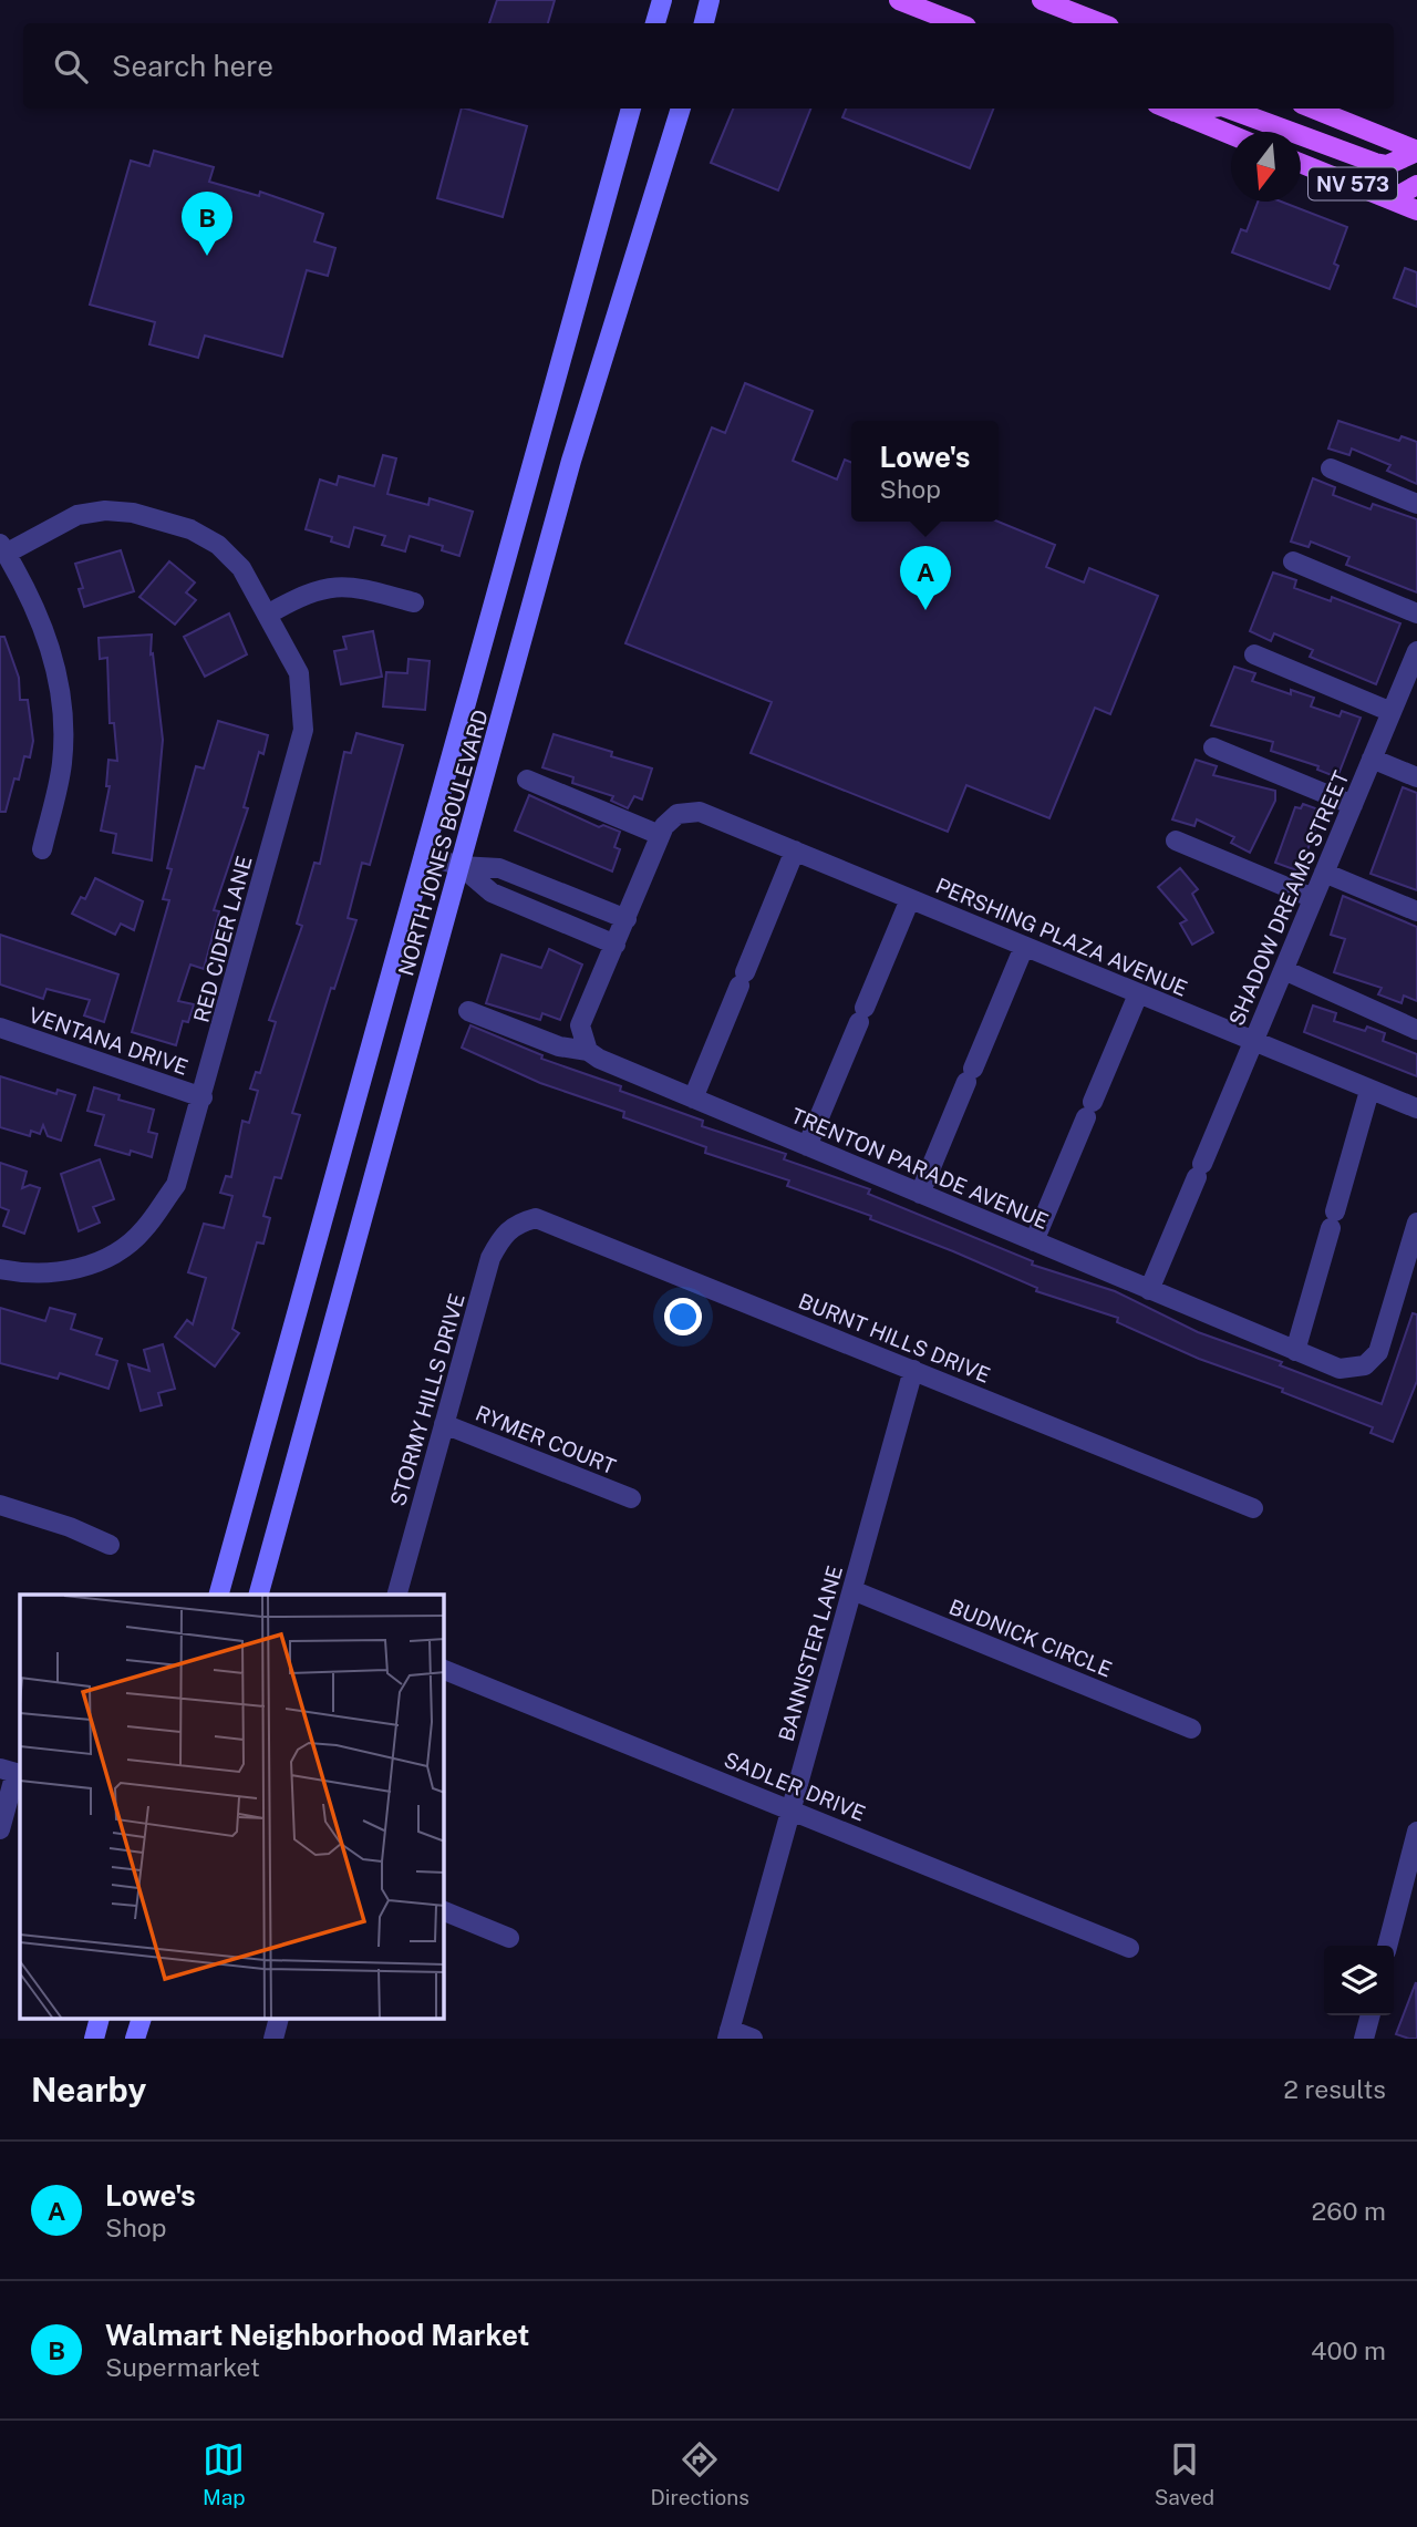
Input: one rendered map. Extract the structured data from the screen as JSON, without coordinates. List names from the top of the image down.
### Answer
{
  "streets": {
    "main road": ["NV 573", "NORTH JONES BOULEVARD"],
    "street": [
      "SHADOW DREAMS STREET",
      "PERSHING PLAZA AVENUE",
      "RED CIDER LANE",
      "VENTANA DRIVE",
      "TRENTON PARADE AVENUE",
      "BURNT HILLS DRIVE",
      "STORMY HILLS DRIVE",
      "RYMER COURT",
      "BUDNICK CIRCLE",
      "BANNISTER LANE",
      "SADLER DRIVE"
    ]
  },
  "crossings": [
    ["SHADOW DREAMS STREET", "PERSHING PLAZA AVENUE"],
    ["SHADOW DREAMS STREET", "TRENTON PARADE AVENUE"],
    ["RED CIDER LANE", "VENTANA DRIVE"],
    ["BURNT HILLS DRIVE", "STORMY HILLS DRIVE"],
    ["BURNT HILLS DRIVE", "BANNISTER LANE"],
    ["STORMY HILLS DRIVE", "RYMER COURT"],
    ["BUDNICK CIRCLE", "BANNISTER LANE"],
    ["BANNISTER LANE", "SADLER DRIVE"]
  ],
  "north": "bottom",
  "page": {
    "search": "Search here",
    "pins": ["B", "A"],
    "popup": ["Lowe's", "Shop"],
    "heading": ["Nearby", "2 results"],
    "list": [
      {
        "mark": "A",
        "name": "Lowe's",
        "note": "Shop",
        "value": "260 m"
      },
      {
        "mark": "B",
        "name": "Walmart Neighborhood Market",
        "note": "Supermarket",
        "value": "400 m"
      }
    ],
    "nav": ["Map", "Directions", "Saved"]
  }
}
